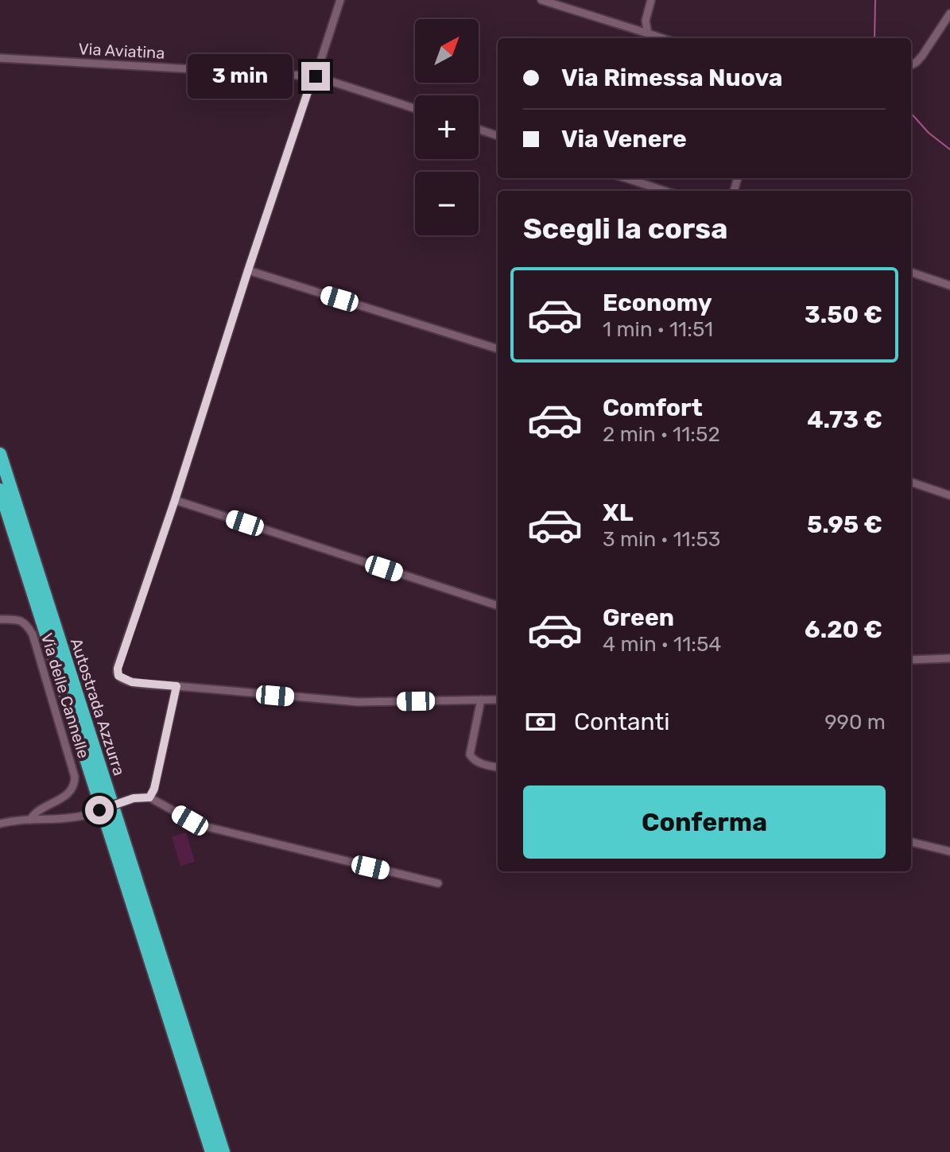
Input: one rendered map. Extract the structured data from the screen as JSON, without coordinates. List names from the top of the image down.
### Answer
{
  "streets": {
    "highway": ["Autostrada Azzurra"],
    "street": ["Via Aviatina", "Via delle Cannelle"]
  },
  "north": "top right",
  "page": {
    "map_buttons": ["+", "−"],
    "banner": ["Via Rimessa Nuova", "Via Venere"],
    "bubble": "3 min",
    "heading": "Scegli la corsa",
    "list": [
      {
        "name": "Economy",
        "note": "1 min · 11:51",
        "value": "3.50 €"
      },
      {
        "name": "Comfort",
        "note": "2 min · 11:52",
        "value": "4.73 €"
      },
      {
        "name": "XL",
        "note": "3 min · 11:53",
        "value": "5.95 €"
      },
      {
        "name": "Green",
        "note": "4 min · 11:54",
        "value": "6.20 €"
      }
    ],
    "pay": ["Contanti", "990 m"],
    "buttons": "Conferma"
  }
}
